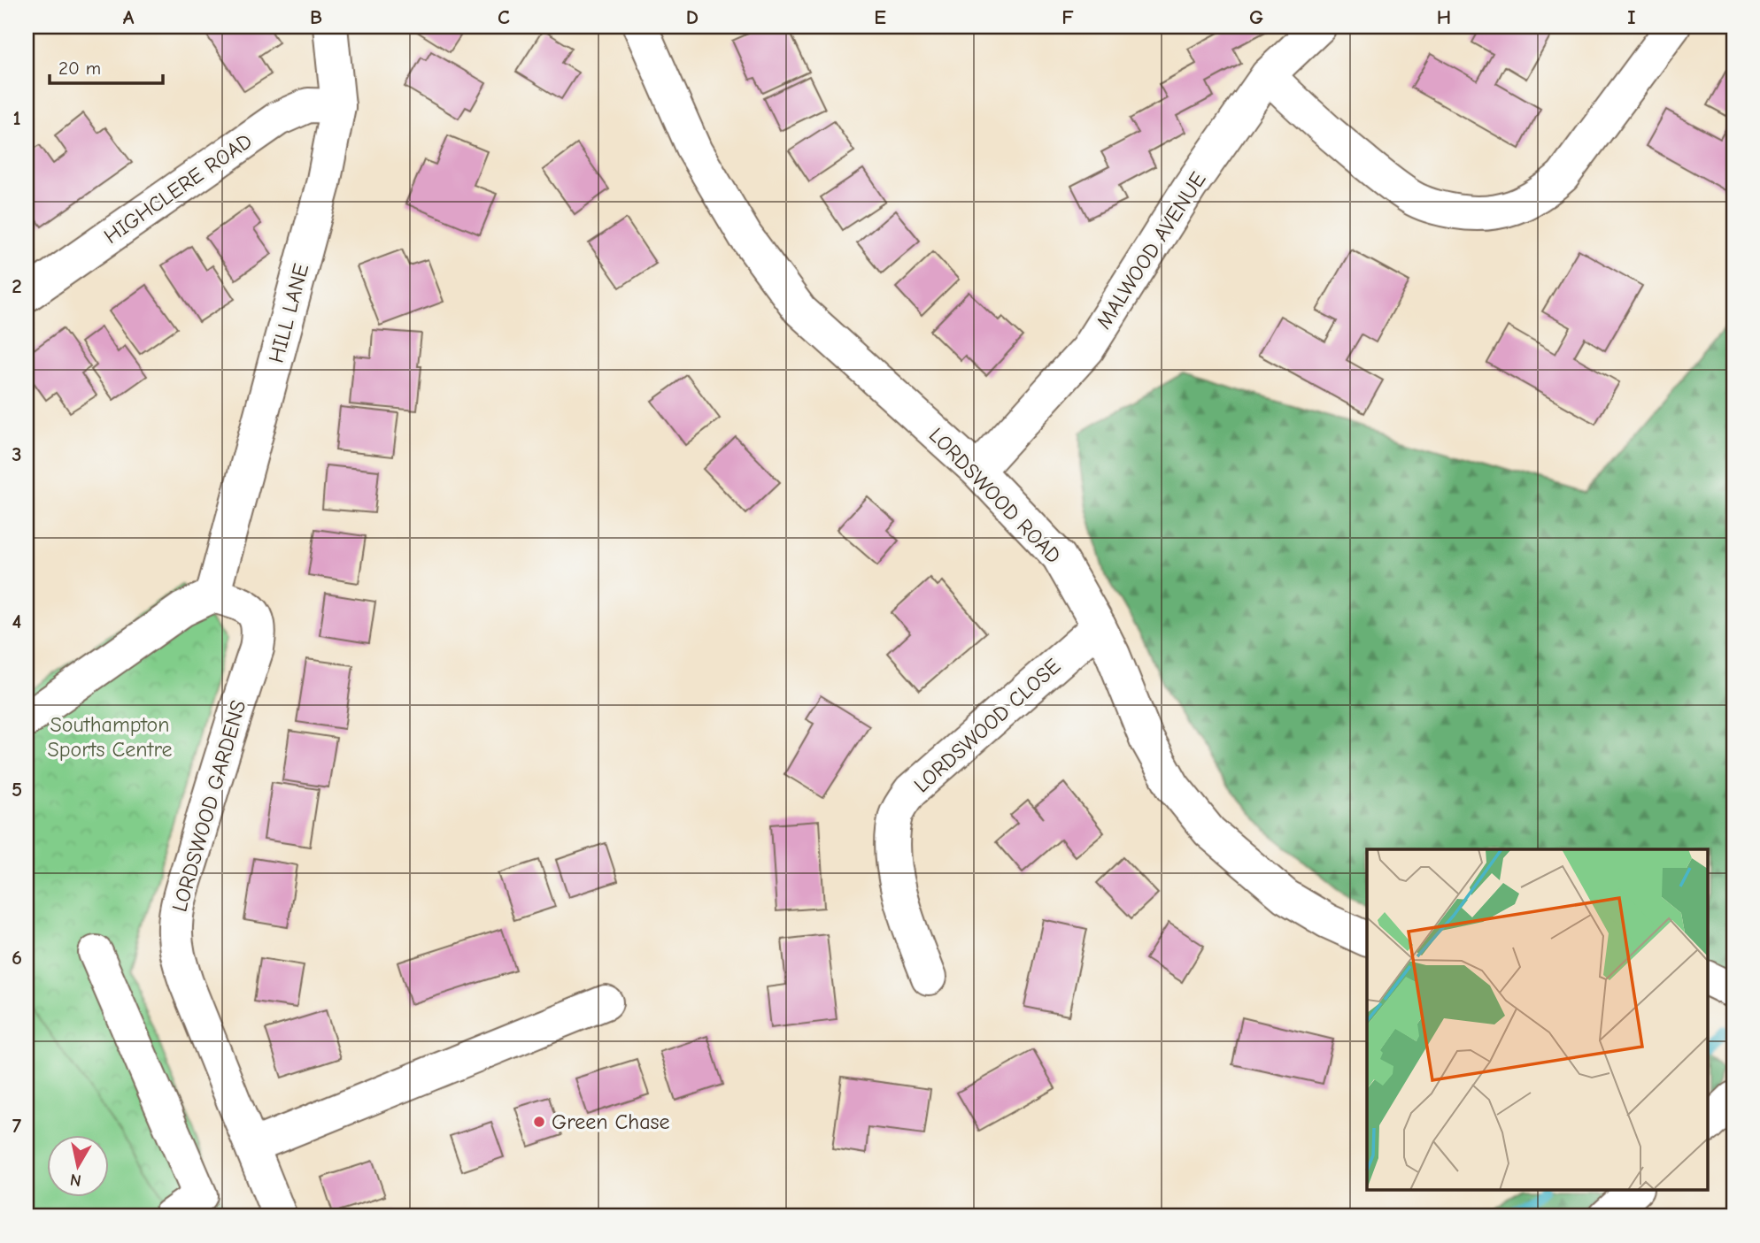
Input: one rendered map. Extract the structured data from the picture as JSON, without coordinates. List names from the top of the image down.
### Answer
{
  "streets": {
    "street": [
      "HIGHCLERE ROAD",
      "MALWOOD AVENUE",
      "HILL LANE",
      "LORDSWOOD ROAD",
      "LORDSWOOD CLOSE",
      "LORDSWOOD GARDENS"
    ]
  },
  "crossings": [
    ["HIGHCLERE ROAD", "HILL LANE"],
    ["MALWOOD AVENUE", "LORDSWOOD ROAD"],
    ["HILL LANE", "LORDSWOOD GARDENS"],
    ["LORDSWOOD ROAD", "LORDSWOOD CLOSE"]
  ],
  "parks": ["Southampton Sports Centre"],
  "places": ["Green Chase"],
  "scale_bar": "20 m",
  "north": "bottom",
  "grid": {
    "columns": [
      "A",
      "B",
      "C",
      "D",
      "E",
      "F",
      "G",
      "H",
      "I"
    ],
    "rows": [
      "1",
      "2",
      "3",
      "4",
      "5",
      "6",
      "7"
    ]
  }
}
